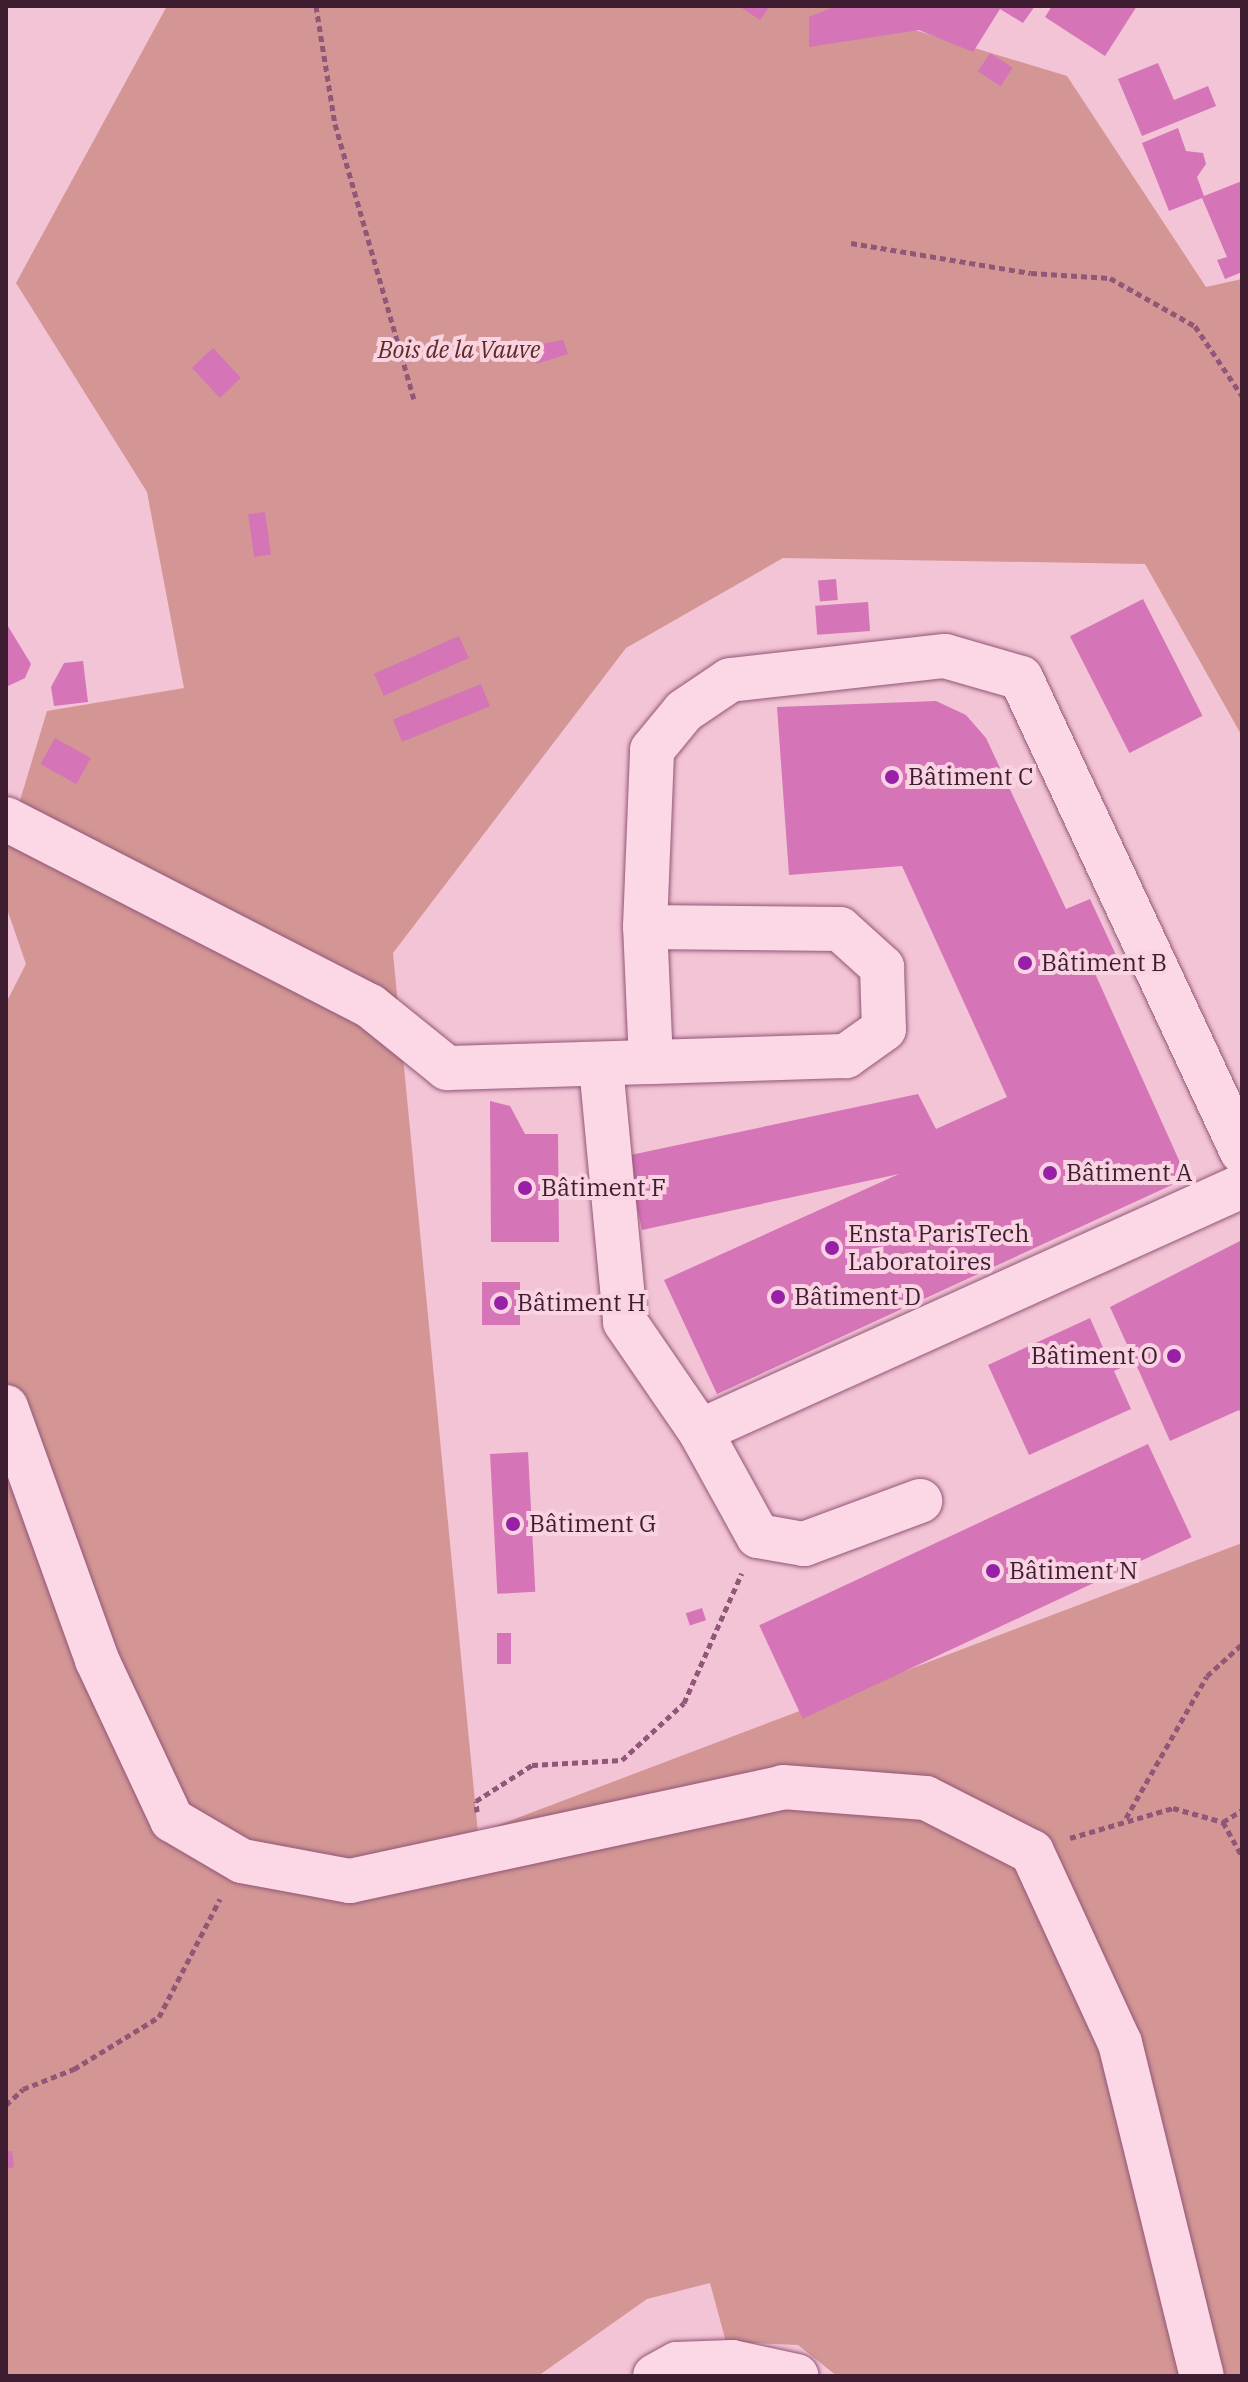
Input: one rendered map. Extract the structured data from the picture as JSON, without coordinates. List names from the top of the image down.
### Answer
{
  "parks": ["Bois de la Vauve"],
  "places": [
    "Bâtiment C",
    "Bâtiment B",
    "Bâtiment A",
    "Bâtiment F",
    "Ensta ParisTech Laboratoires",
    "Bâtiment D",
    "Bâtiment H",
    "Bâtiment O",
    "Bâtiment G",
    "Bâtiment N"
  ]
}
